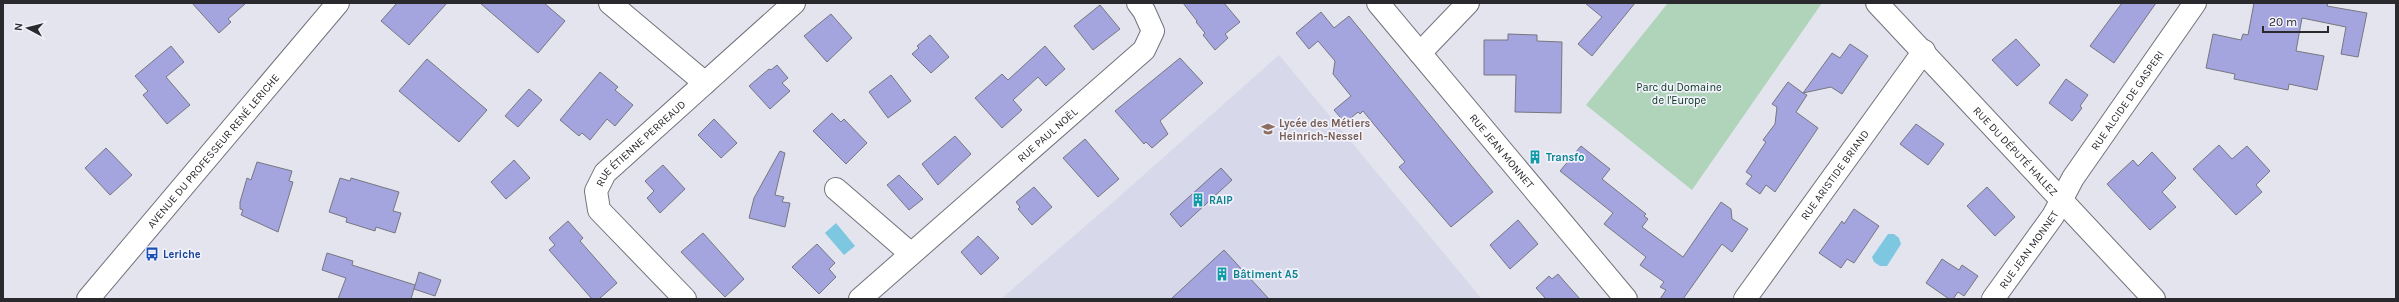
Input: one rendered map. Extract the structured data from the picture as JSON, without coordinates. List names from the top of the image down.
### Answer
{
  "streets": {
    "street": [
      "RUE ALCIDE DE GASPERI",
      "RUE PAUL NOËL",
      "RUE ÉTIENNE PERREAUD",
      "AVENUE DU PROFESSEUR RENÉ LERICHE",
      "RUE DU DÉPUTÉ HALLEZ",
      "RUE JEAN MONNET",
      "RUE ARISTIDE BRIAND"
    ]
  },
  "crossings": [
    ["RUE ALCIDE DE GASPERI", "RUE DU DÉPUTÉ HALLEZ"],
    ["RUE ALCIDE DE GASPERI", "RUE JEAN MONNET"],
    ["RUE DU DÉPUTÉ HALLEZ", "RUE JEAN MONNET"],
    ["RUE DU DÉPUTÉ HALLEZ", "RUE ARISTIDE BRIAND"]
  ],
  "parks": ["Parc du Domaine de l'Europe"],
  "places": {
    "school or university": ["Lycée des Métiers Heinrich-Nessel"],
    "building": ["Transfo", "RAIP", "Bâtiment A5"],
    "bus stop": ["Leriche"]
  },
  "scale_bar": "20 m",
  "north": "left"
}
